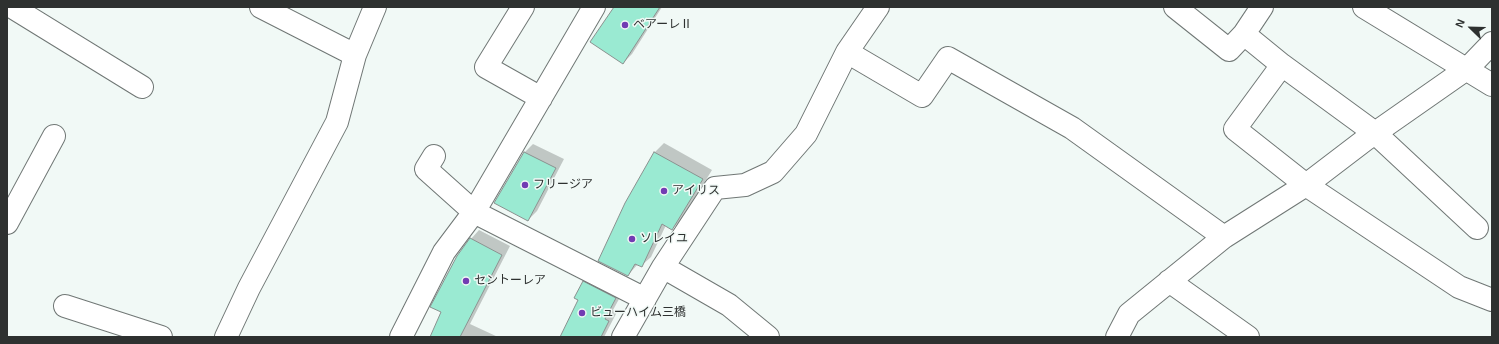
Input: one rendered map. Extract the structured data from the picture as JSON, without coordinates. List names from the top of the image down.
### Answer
{
  "places": [
    "ベアーレⅡ",
    "フリージア",
    "アイリス",
    "ソレイユ",
    "セントーレア",
    "ビューハイム三橋"
  ],
  "north": "top left"
}
